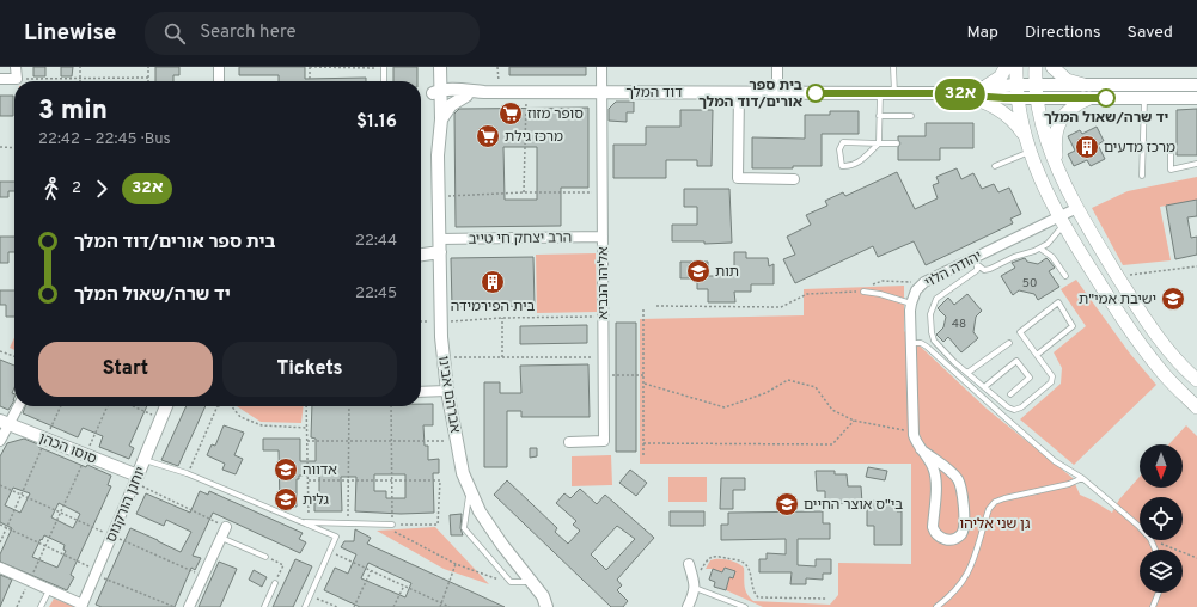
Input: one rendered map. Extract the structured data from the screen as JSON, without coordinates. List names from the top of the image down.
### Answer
{
  "streets": {
    "street": [
      "דוד המלך",
      "הרב יצחק חי טייב",
      "יהודה הלוי",
      "אליהו הנביא",
      "אברהם אבינו",
      "סוסו הכהן",
      "יוחנן הורקנוס"
    ]
  },
  "crossings": [
    ["דוד המלך", "אליהו הנביא"],
    ["דוד המלך", "אברהם אבינו"],
    ["הרב יצחק חי טייב", "אליהו הנביא"],
    ["הרב יצחק חי טייב", "אברהם אבינו"],
    ["סוסו הכהן", "יוחנן הורקנוס"]
  ],
  "parks": ["גן שני אליהו"],
  "places": {
    "other": ["בית ספר אורים/דוד המלך", "יד שרה/שאול המלך"],
    "supermarket": ["סופר מזוז", "מרכז גילת"],
    "building": ["מרכז מדעים", "בית הפירמידה"],
    "school or university": [
      "תות",
      "ישיבת אמי\"ת",
      "אדווה",
      "גלית",
      "בי\"ס אוצר החיים"
    ]
  },
  "lines": ["bus line 32א"],
  "house_numbers": ["50", "48"],
  "north": "bottom",
  "page": {
    "header": "Linewise",
    "search": "Search here",
    "nav": ["Map", "Directions", "Saved"],
    "on_map": "32א",
    "heading": ["3 min", "22:42 – 22:45 · Bus", "$1.16"],
    "legs": ["2", "32א"],
    "list": [
      {
        "name": "בית ספר אורים/דוד המלך",
        "value": "22:44"
      },
      {
        "name": "יד שרה/שאול המלך",
        "value": "22:45"
      }
    ],
    "buttons": ["Start", "Tickets"]
  }
}
